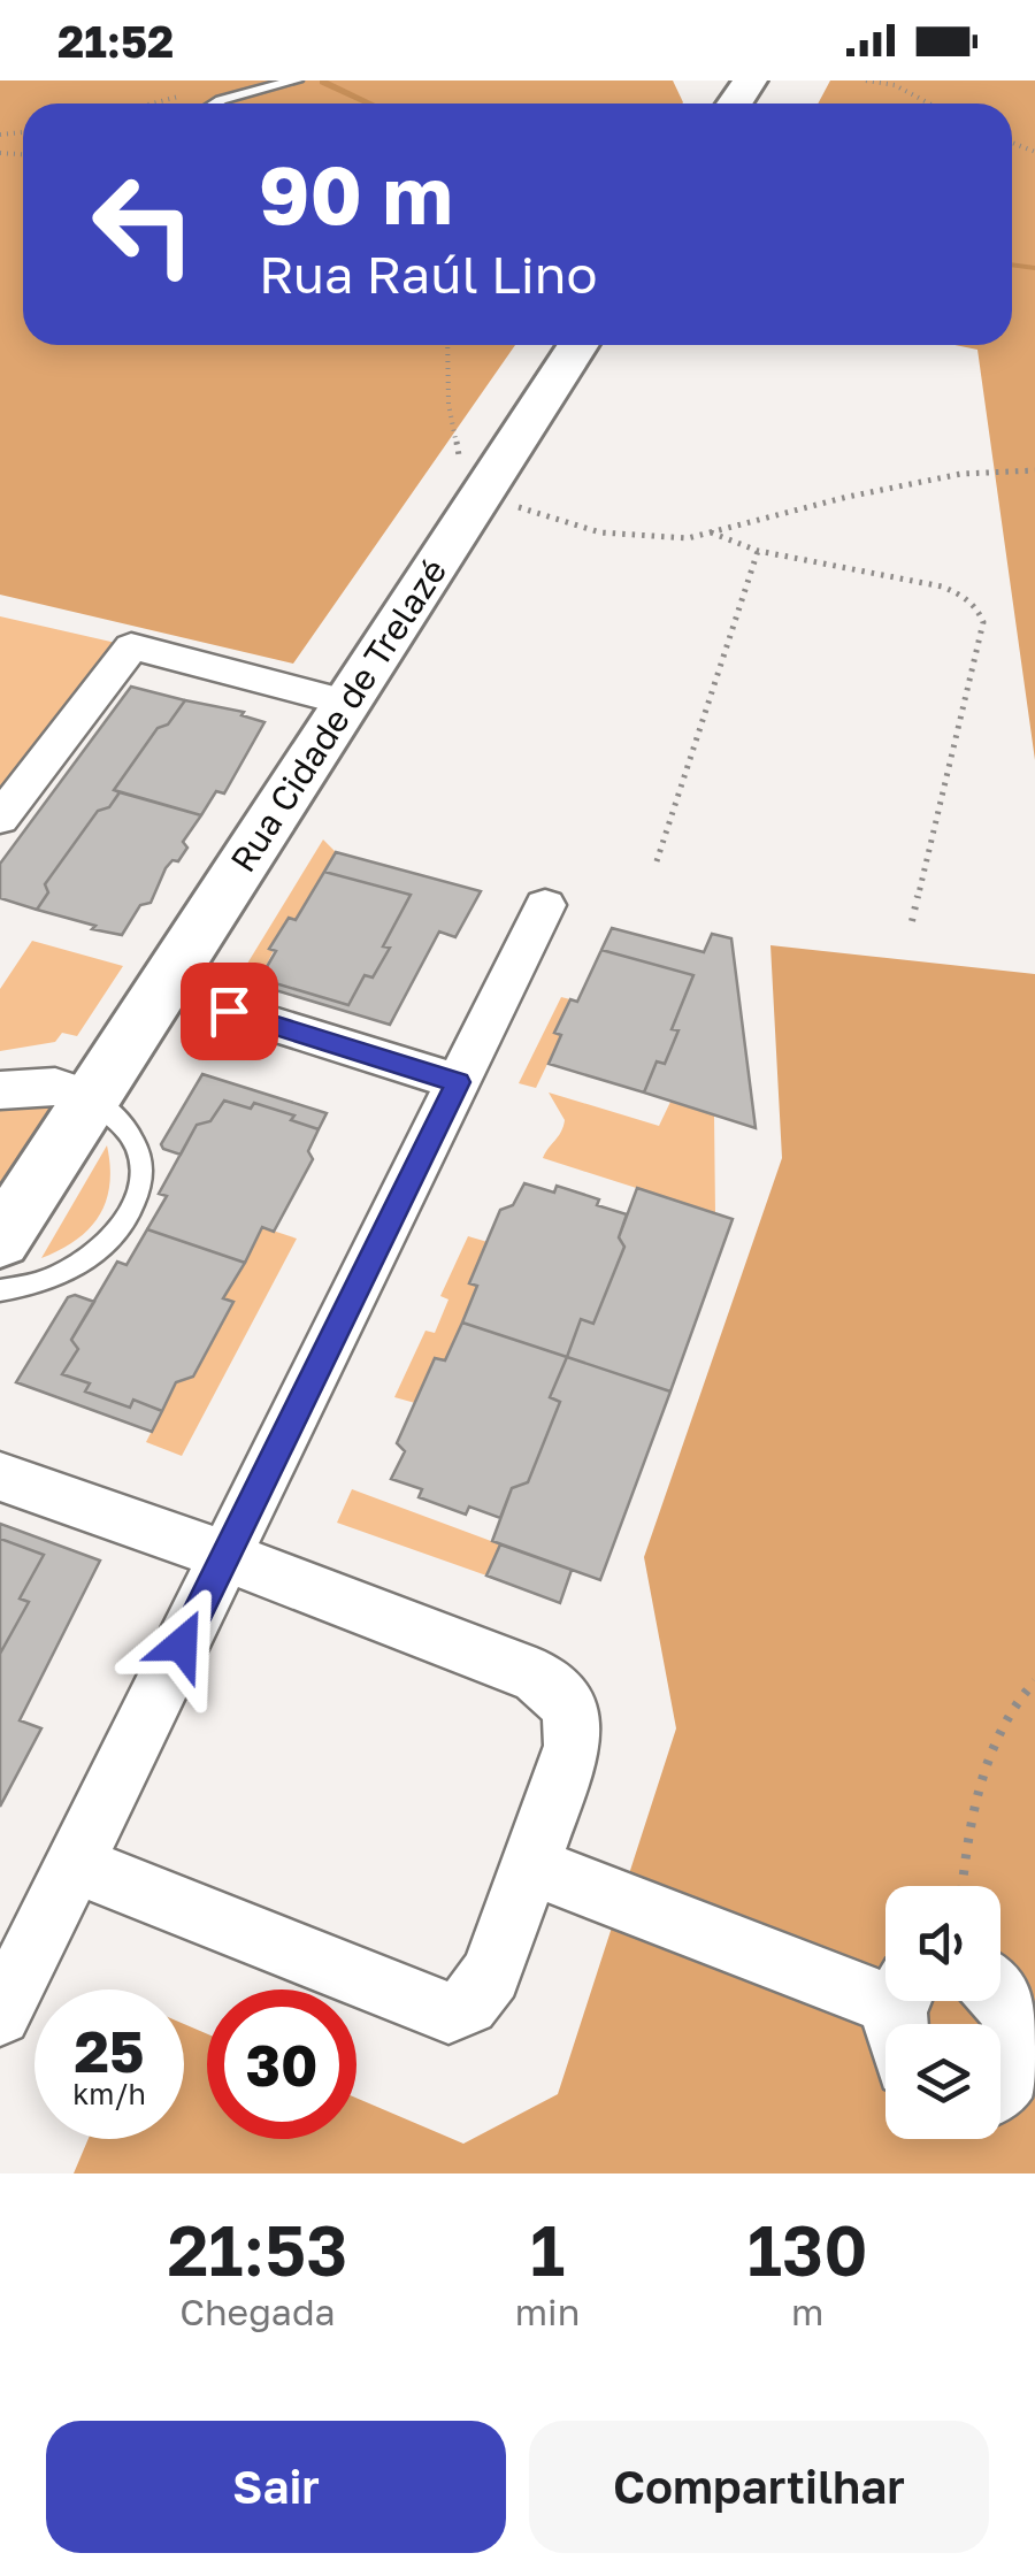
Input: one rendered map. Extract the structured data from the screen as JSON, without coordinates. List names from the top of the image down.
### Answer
{
  "streets": {
    "street": ["Rua Cidade de Trelazé"]
  },
  "page": {
    "status": "21:52",
    "turn": ["90 m", "Rua Raúl Lino"],
    "speed": "25 km/h",
    "limit": "30",
    "eta": [
      "21:53",
      "Chegada",
      "1",
      "min",
      "130",
      "m"
    ],
    "buttons": ["Sair", "Compartilhar"]
  }
}
